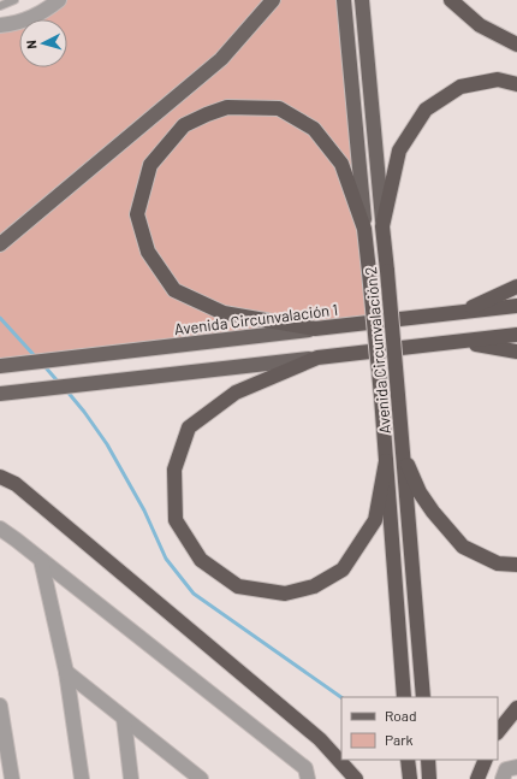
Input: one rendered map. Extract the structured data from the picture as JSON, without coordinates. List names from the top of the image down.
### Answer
{
  "streets": {
    "highway": ["Avenida Circunvalación 1", "Avenida Circunvalación 2"]
  },
  "legend": ["Road", "Park"],
  "north": "left"
}
